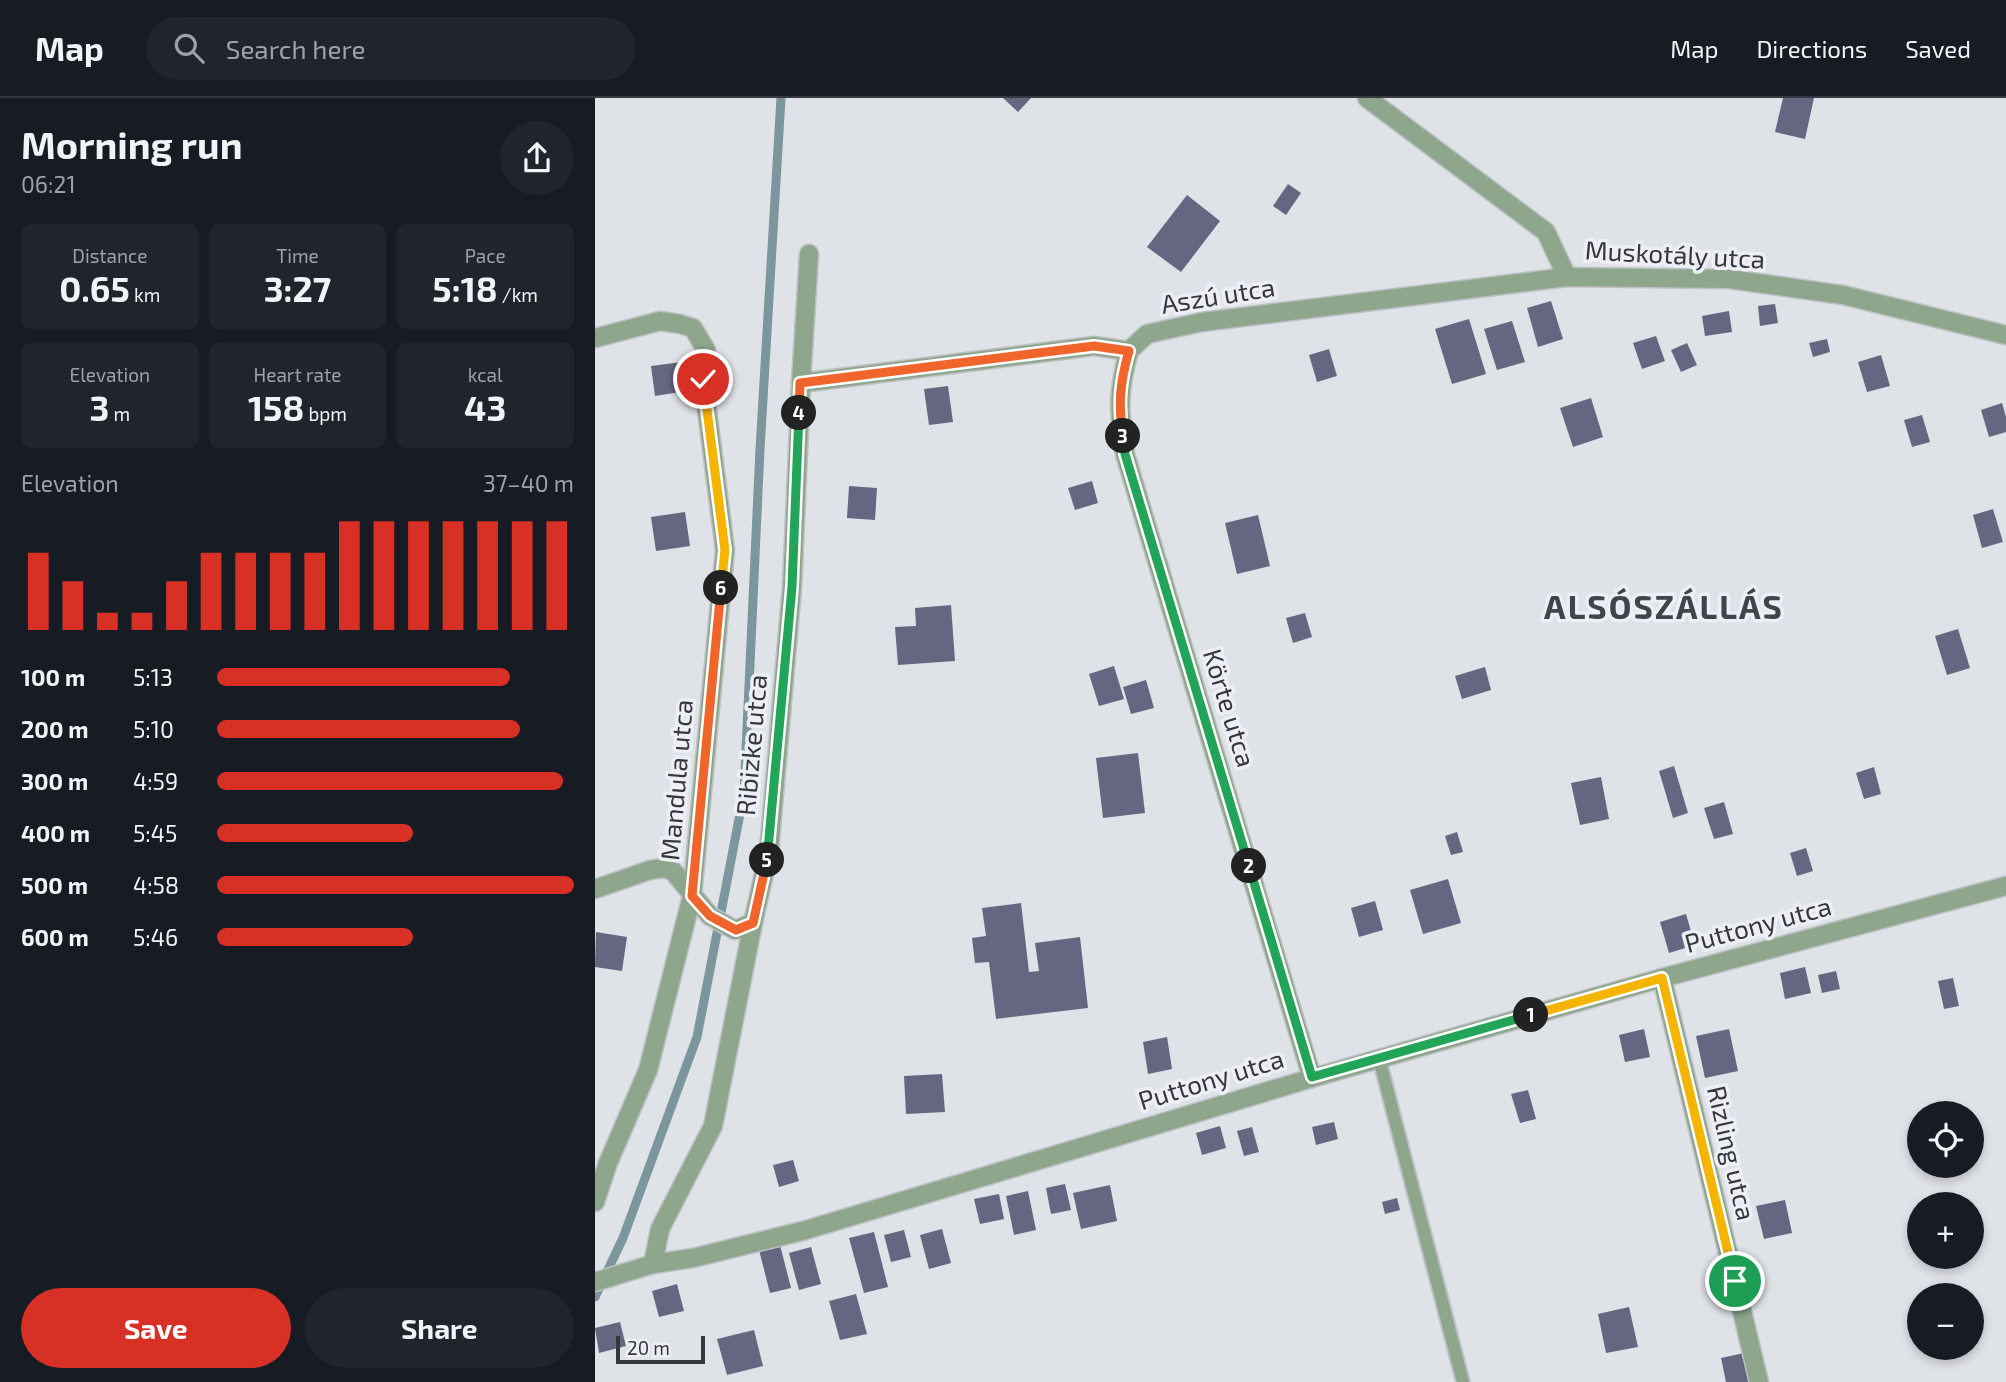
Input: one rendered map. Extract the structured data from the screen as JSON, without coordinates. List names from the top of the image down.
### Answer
{
  "streets": {
    "street": [
      "Muskotály utca",
      "Aszú utca",
      "Körte utca",
      "Ribizke utca",
      "Mandula utca",
      "Puttony utca",
      "Rizling utca"
    ]
  },
  "crossings": [
    ["Muskotály utca", "Aszú utca"],
    ["Aszú utca", "Körte utca"],
    ["Körte utca", "Puttony utca"],
    ["Ribizke utca", "Puttony utca"],
    ["Puttony utca", "Rizling utca"]
  ],
  "districts": ["ALSÓSZÁLLÁS"],
  "scale_bar": "20 m",
  "page": {
    "header": "Map",
    "search": "Search here",
    "nav": ["Map", "Directions", "Saved"],
    "heading": ["Morning run", "06:21"],
    "stats": [
      ["Distance", "0.65 km"],
      ["Time", "3:27"],
      ["Pace", "5:18 /km"],
      ["Elevation", "3 m"],
      ["Heart rate", "158 bpm"],
      ["kcal", "43"]
    ],
    "pins": [
      "4",
      "3",
      "6",
      "5",
      "2",
      "1"
    ],
    "chart": ["Elevation", "37–40 m"],
    "list": [
      {
        "name": "100 m",
        "note": "5:13"
      },
      {
        "name": "200 m",
        "note": "5:10"
      },
      {
        "name": "300 m",
        "note": "4:59"
      },
      {
        "name": "400 m",
        "note": "5:45"
      },
      {
        "name": "500 m",
        "note": "4:58"
      },
      {
        "name": "600 m",
        "note": "5:46"
      }
    ],
    "map_buttons": ["+", "−"],
    "buttons": ["Save", "Share"],
    "scale": "20 m"
  }
}
